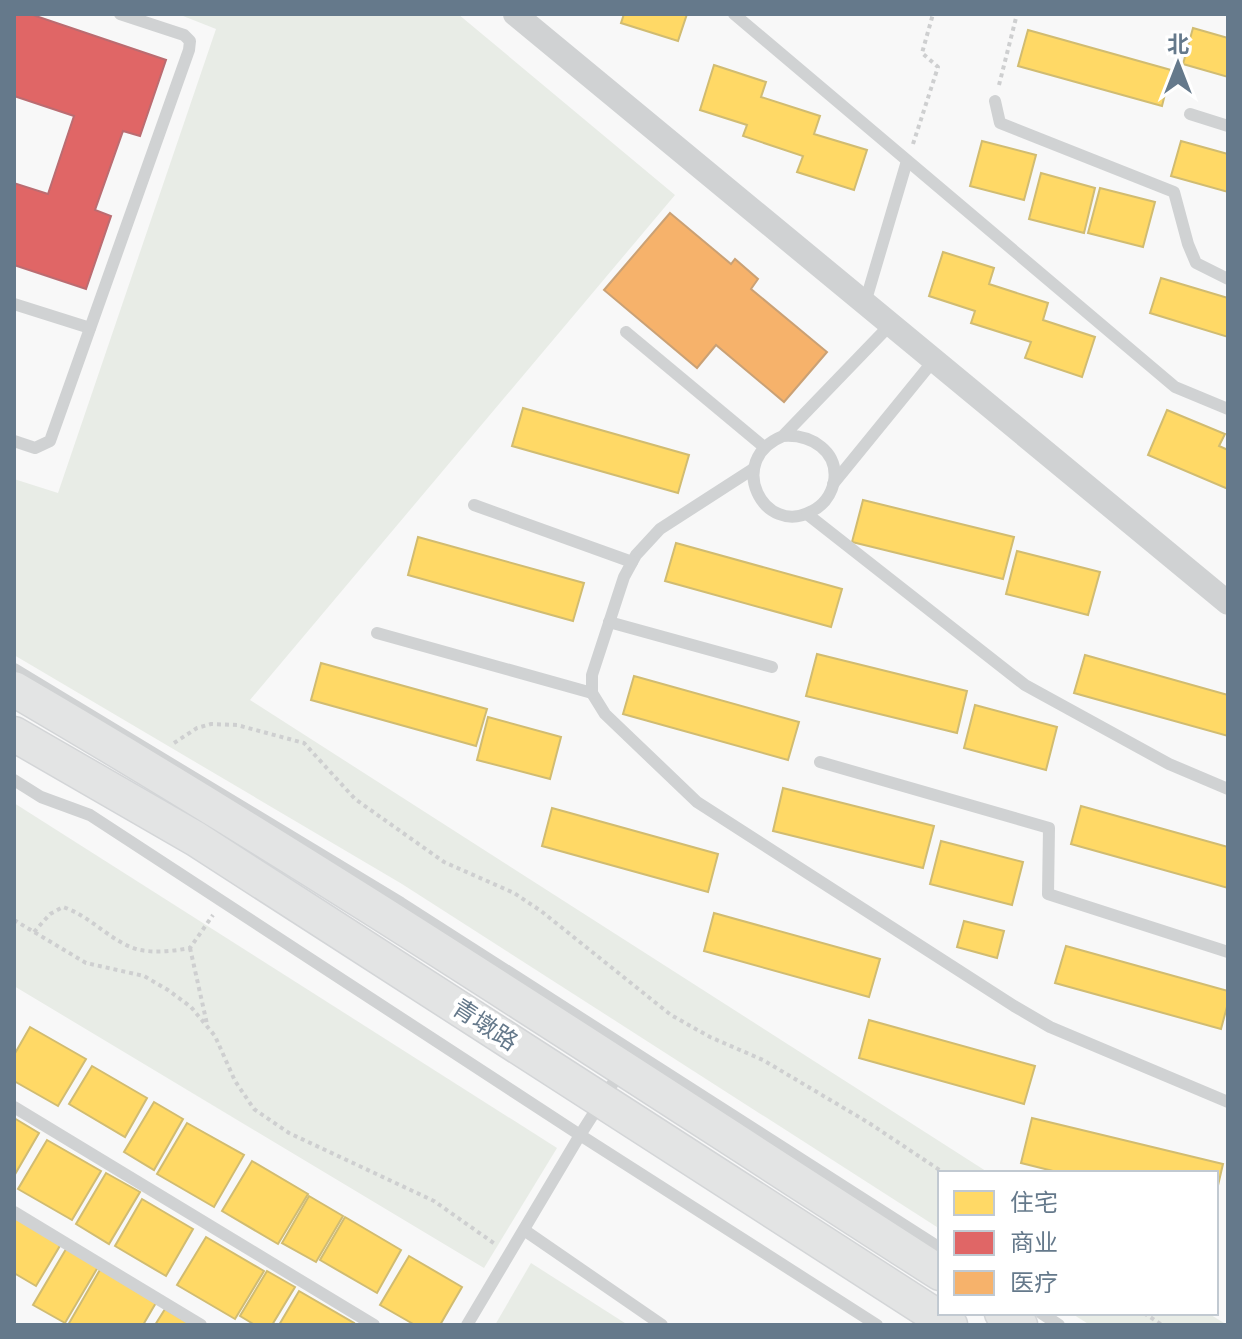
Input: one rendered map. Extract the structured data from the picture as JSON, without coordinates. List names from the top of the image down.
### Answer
{
  "streets": {
    "main road": ["青墩路"]
  },
  "legend": ["住宅", "商业", "医疗"],
  "north": "top"
}
